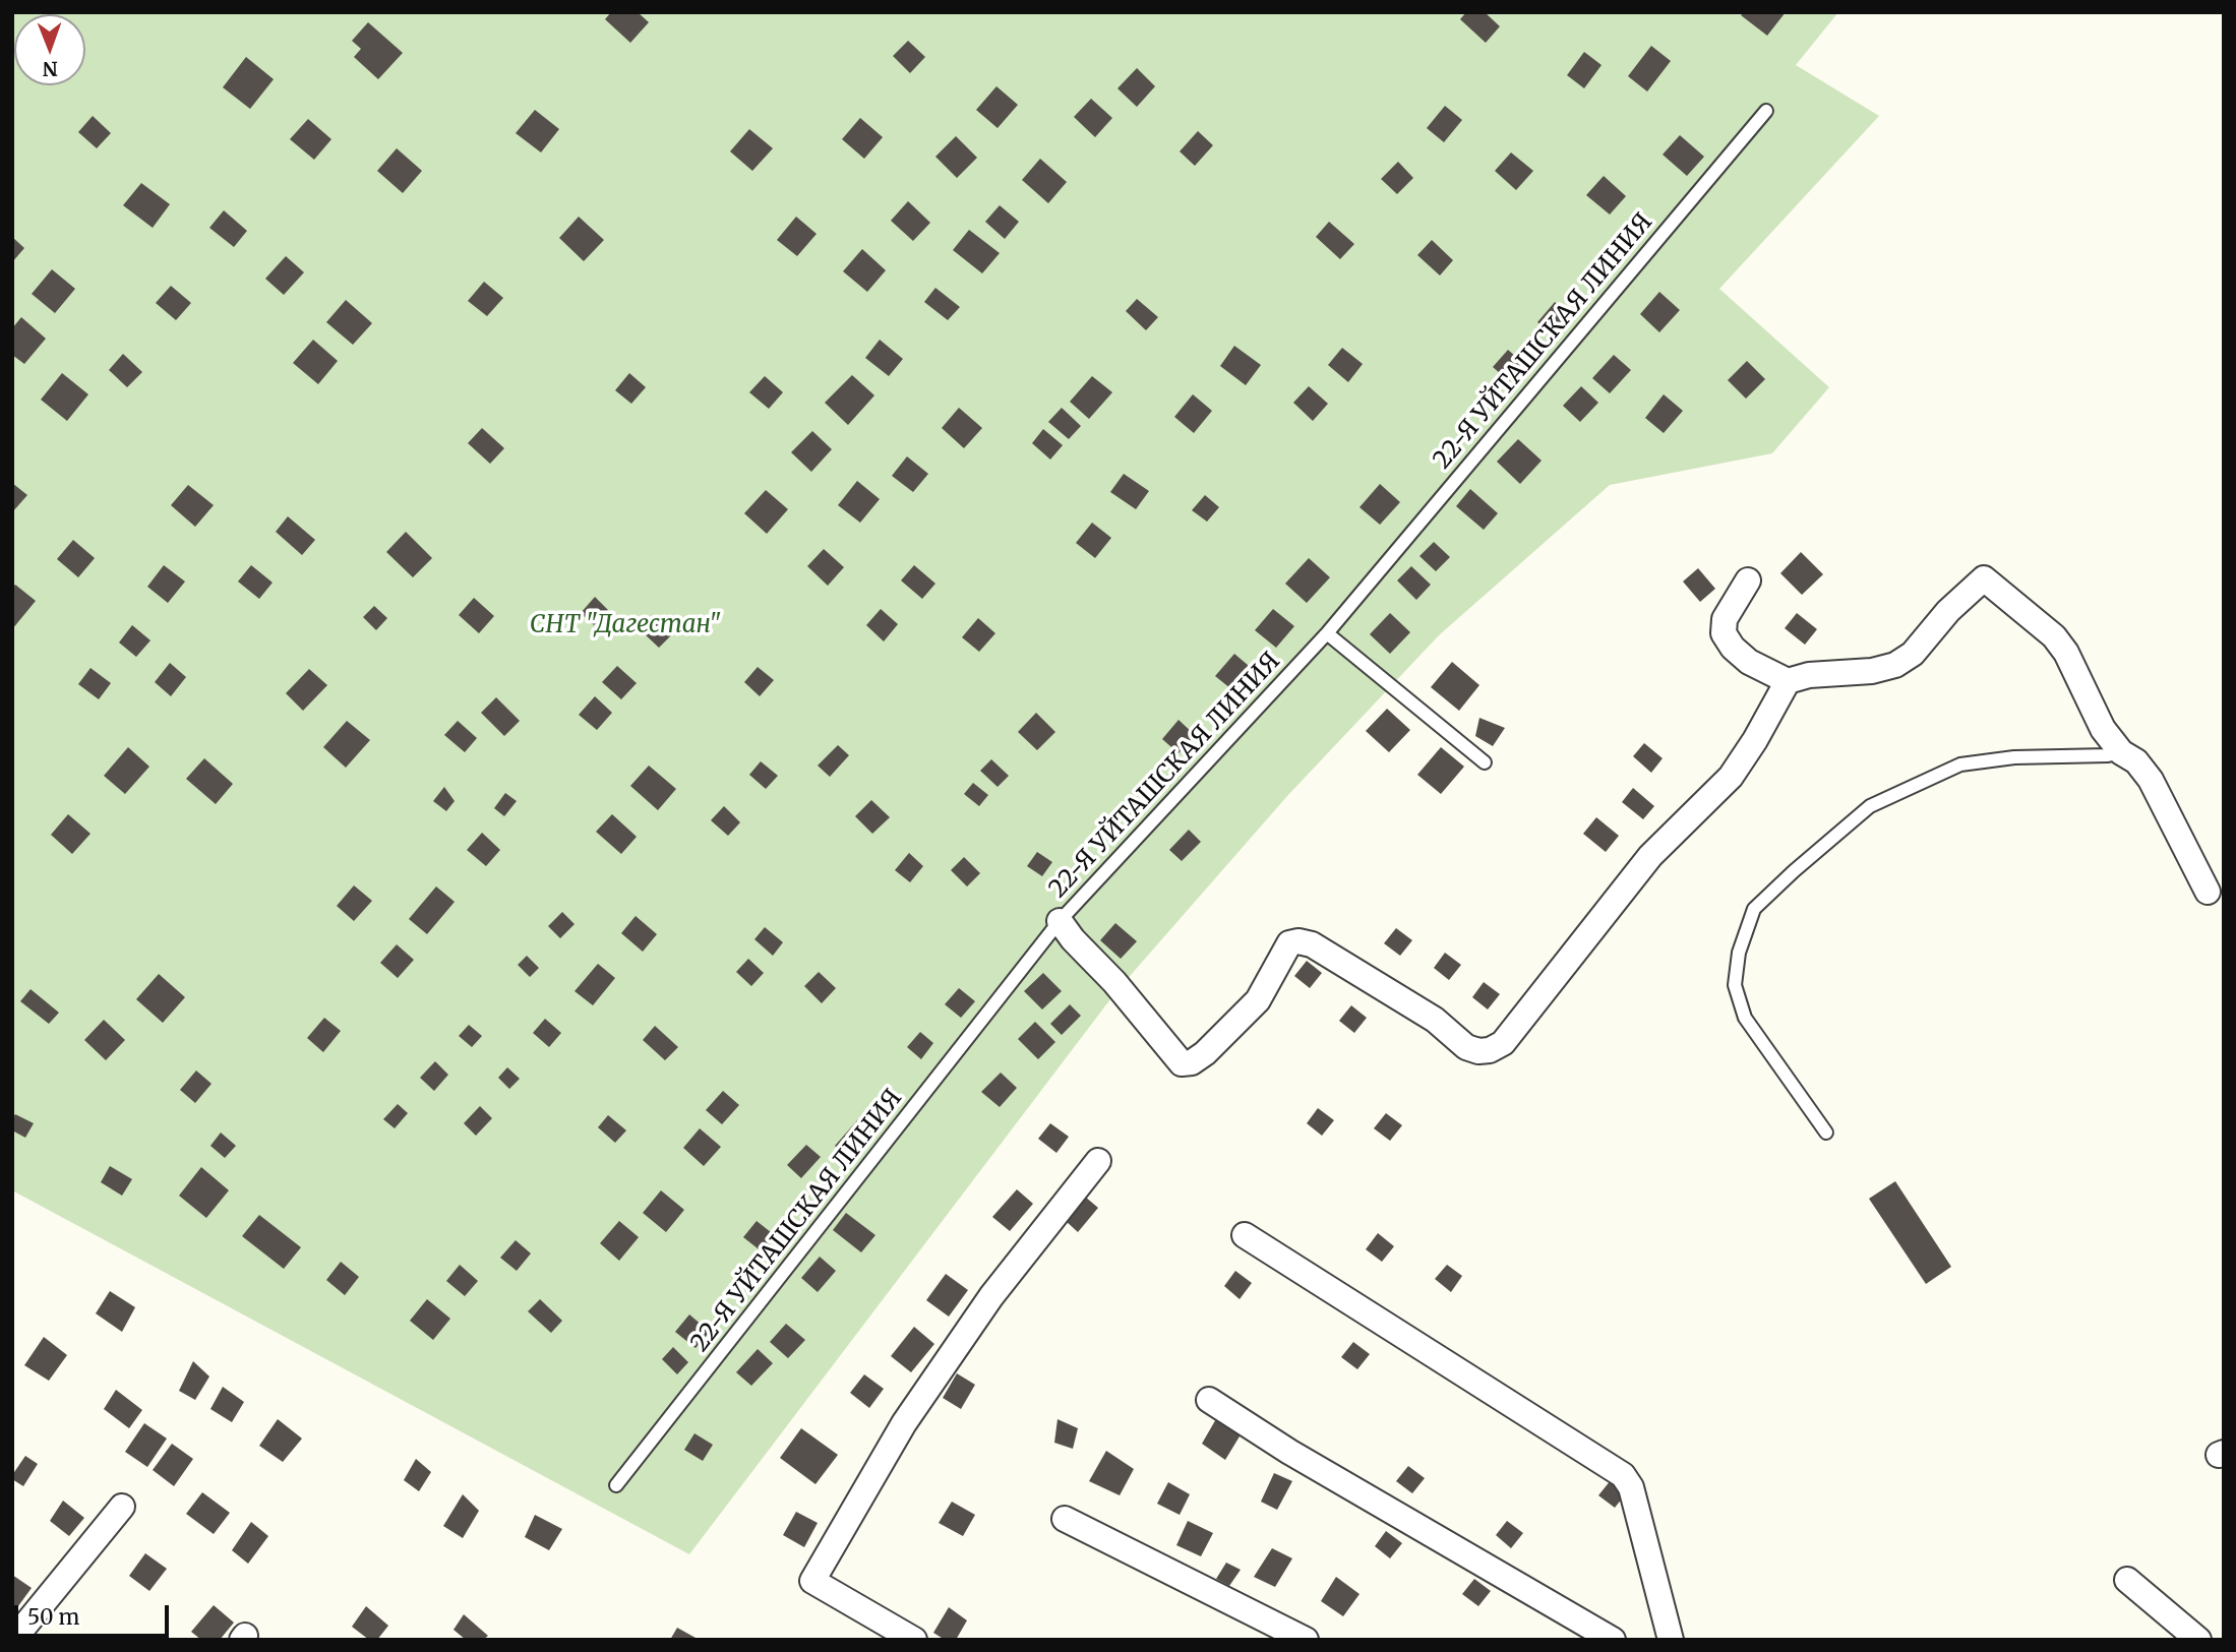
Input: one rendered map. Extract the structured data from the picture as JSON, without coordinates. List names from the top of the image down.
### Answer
{
  "streets": {
    "lane": ["22-Я УЙТАШСКАЯ ЛИНИЯ"]
  },
  "parks": ["СНТ \"Дагестан\""],
  "scale_bar": "50 m",
  "north": "bottom"
}
